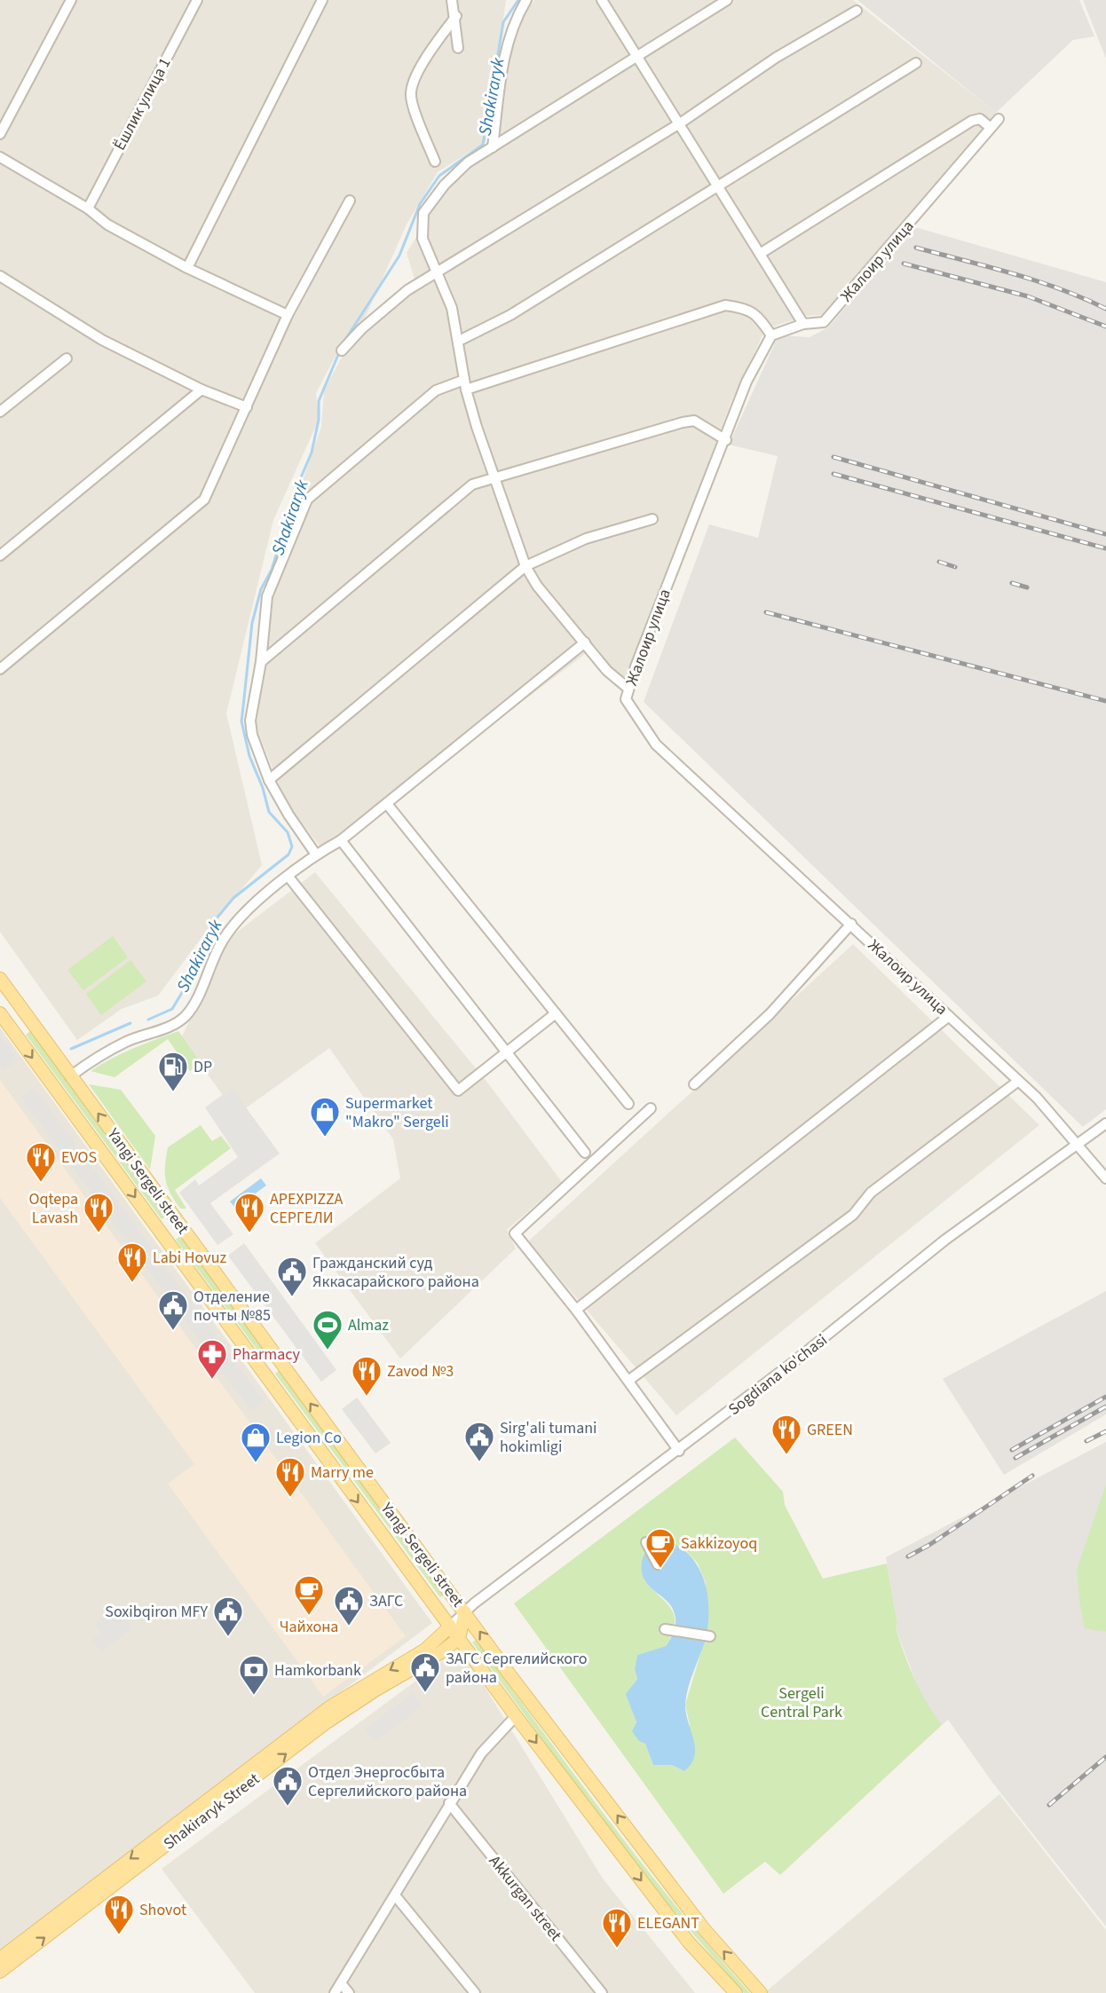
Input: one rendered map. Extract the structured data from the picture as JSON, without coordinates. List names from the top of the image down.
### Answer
{
  "streets": {
    "main road": ["Yangi Sergeli street", "Shakiraryk Street"],
    "street": [
      "Ёшлик улица 1",
      "Жалоир улица",
      "Sogdiana ko'chasi",
      "Akkurgan street"
    ]
  },
  "crossings": [
    ["Жалоир улица", "Sogdiana ko'chasi"],
    ["Yangi Sergeli street", "Sogdiana ko'chasi"],
    ["Yangi Sergeli street", "Shakiraryk Street"],
    ["Sogdiana ko'chasi", "Shakiraryk Street"]
  ],
  "water": ["Shakiraryk"],
  "parks": ["Sergeli Central Park"],
  "places": {
    "fuel station": ["DP"],
    "shop": ["Supermarket \"Makro\" Sergeli", "Legion Co"],
    "restaurant": [
      "EVOS",
      "Oqtepa Lavash",
      "APEXPIZZA СЕРГЕЛИ",
      "Labi Hovuz",
      "Zavod №3",
      "GREEN",
      "Marry me",
      "Shovot",
      "ELEGANT"
    ],
    "public building": [
      "Гражданский суд Яккасарайского района",
      "Отделение почты №85",
      "Sirg'ali tumani hokimligi",
      "ЗАГС",
      "Soxibqiron MFY",
      "ЗАГС Сергелийского района",
      "Отдел Энергосбыта Сергелийского района"
    ],
    "sports": ["Almaz"],
    "pharmacy": ["Pharmacy"],
    "cafe": ["Sakkizoyoq", "Чайхона"],
    "bank": ["Hamkorbank"]
  }
}
